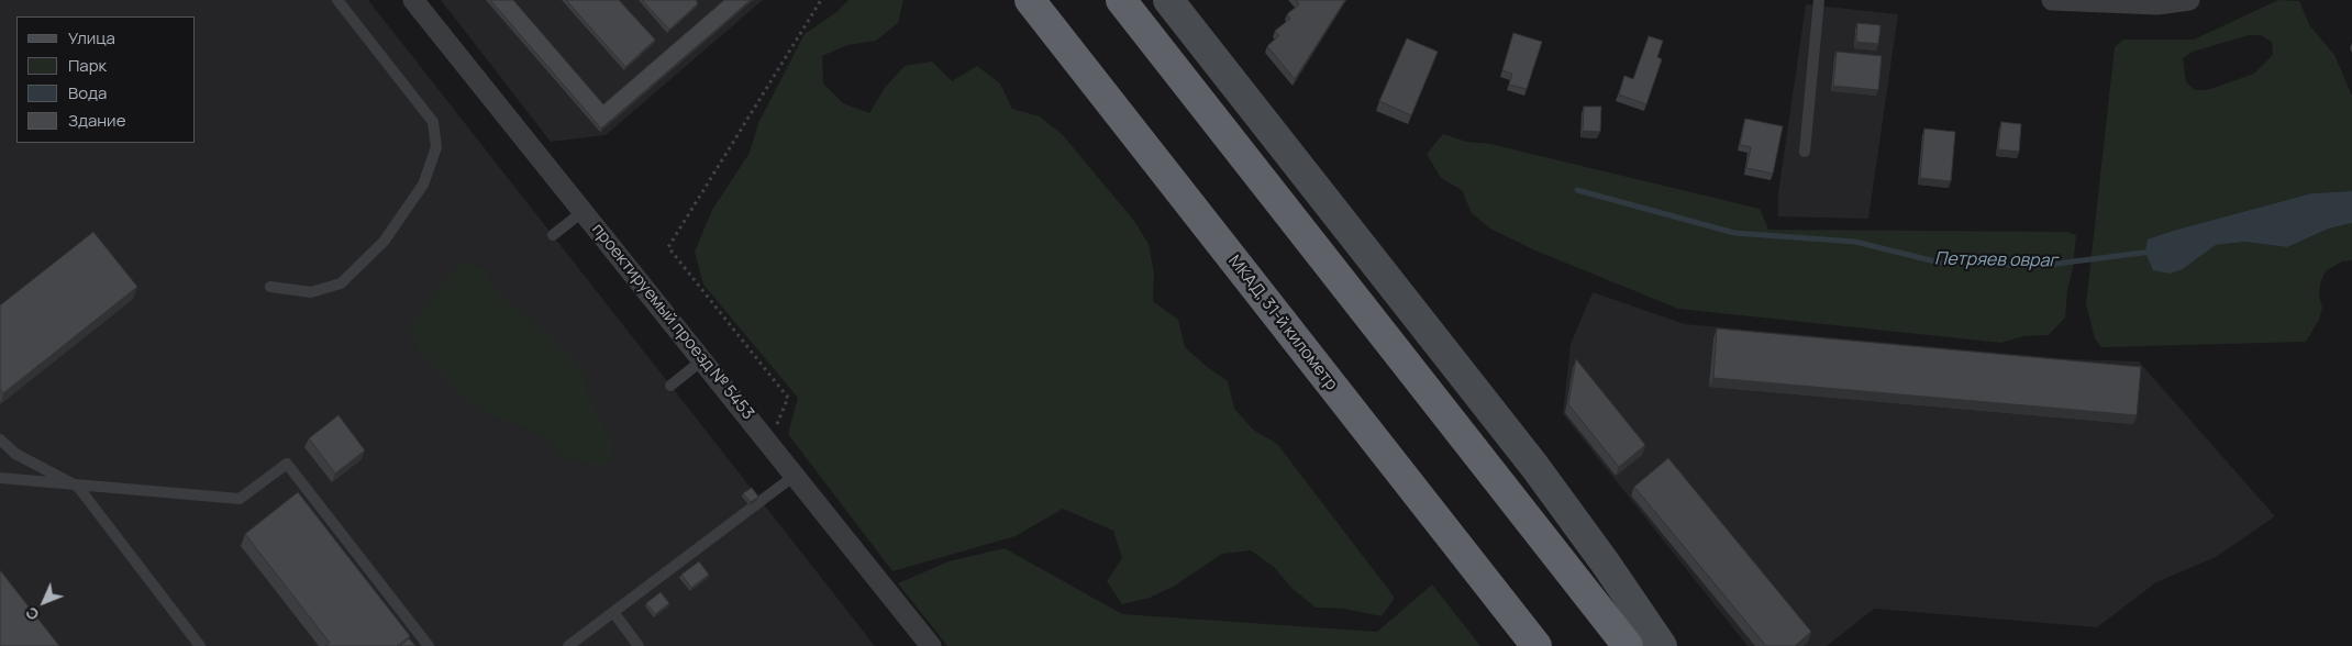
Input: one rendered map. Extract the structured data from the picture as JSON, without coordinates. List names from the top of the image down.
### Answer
{
  "streets": {
    "highway": ["МКАД, 31-й километр"],
    "street": ["проектируемый проезд № 5453"]
  },
  "water": ["Петряев овраг"],
  "legend": [
    "Улица",
    "Парк",
    "Вода",
    "Здание"
  ],
  "north": "bottom left"
}
